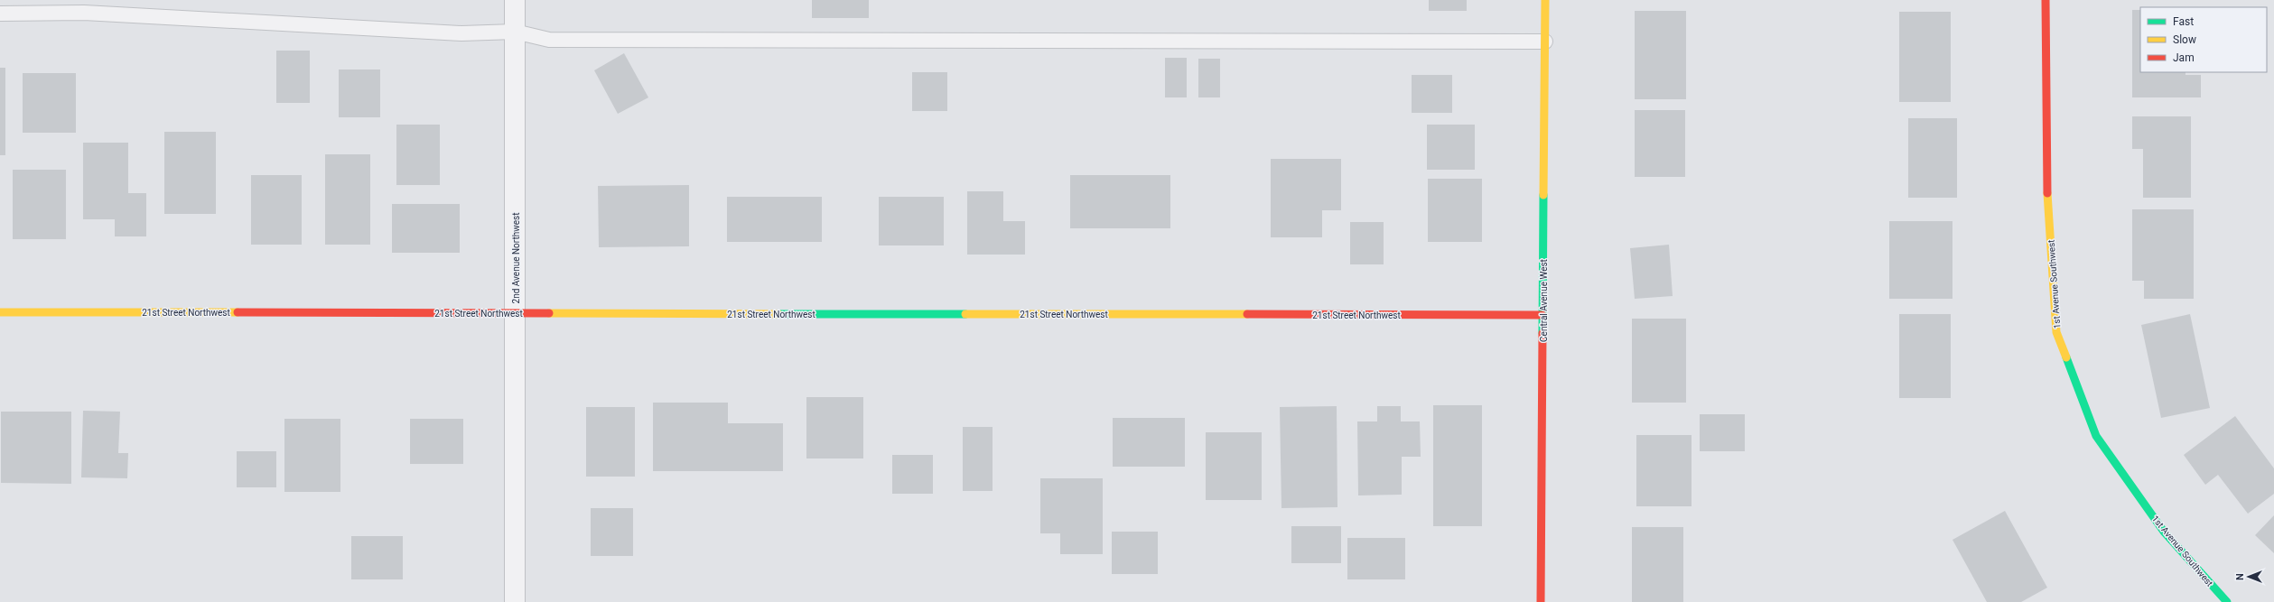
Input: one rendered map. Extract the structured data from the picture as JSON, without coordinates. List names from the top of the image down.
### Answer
{
  "streets": {
    "street": [
      "2nd Avenue Northwest",
      "1st Avenue Southwest",
      "Central Avenue West",
      "21st Street Northwest"
    ]
  },
  "crossings": [
    ["2nd Avenue Northwest", "21st Street Northwest"],
    ["Central Avenue West", "21st Street Northwest"]
  ],
  "legend": ["Fast", "Slow", "Jam"],
  "north": "left"
}
